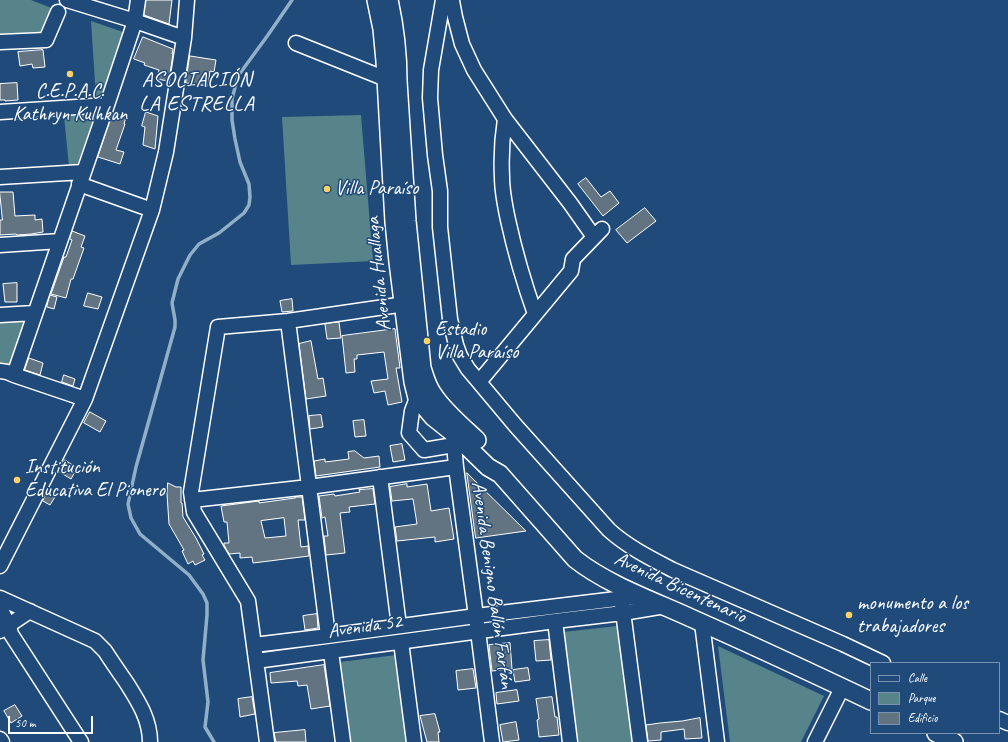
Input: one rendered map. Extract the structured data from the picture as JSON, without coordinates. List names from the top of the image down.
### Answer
{
  "streets": {
    "main road": ["Avenida Huallaga", "Avenida Bicentenario"],
    "street": ["Avenida Benigno Ballón Farfán", "Avenida 52"]
  },
  "crossings": [
    ["Avenida Huallaga", "Avenida Benigno Ballón Farfán"],
    ["Avenida Huallaga", "Avenida Bicentenario"],
    ["Avenida Benigno Ballón Farfán", "Avenida Bicentenario"],
    ["Avenida Benigno Ballón Farfán", "Avenida 52"],
    ["Avenida Bicentenario", "Avenida 52"]
  ],
  "districts": ["ASOCIACIÓN LA ESTRELLA"],
  "places": [
    "C.E.P.A.C. Kathryn Kulhkan",
    "Villa Paraíso",
    "Estadio Villa Paraíso",
    "Institución Educativa El Pionero",
    "monumento a los trabajadores"
  ],
  "legend": ["Calle", "Parque", "Edificio"],
  "scale_bar": "50 m"
}
